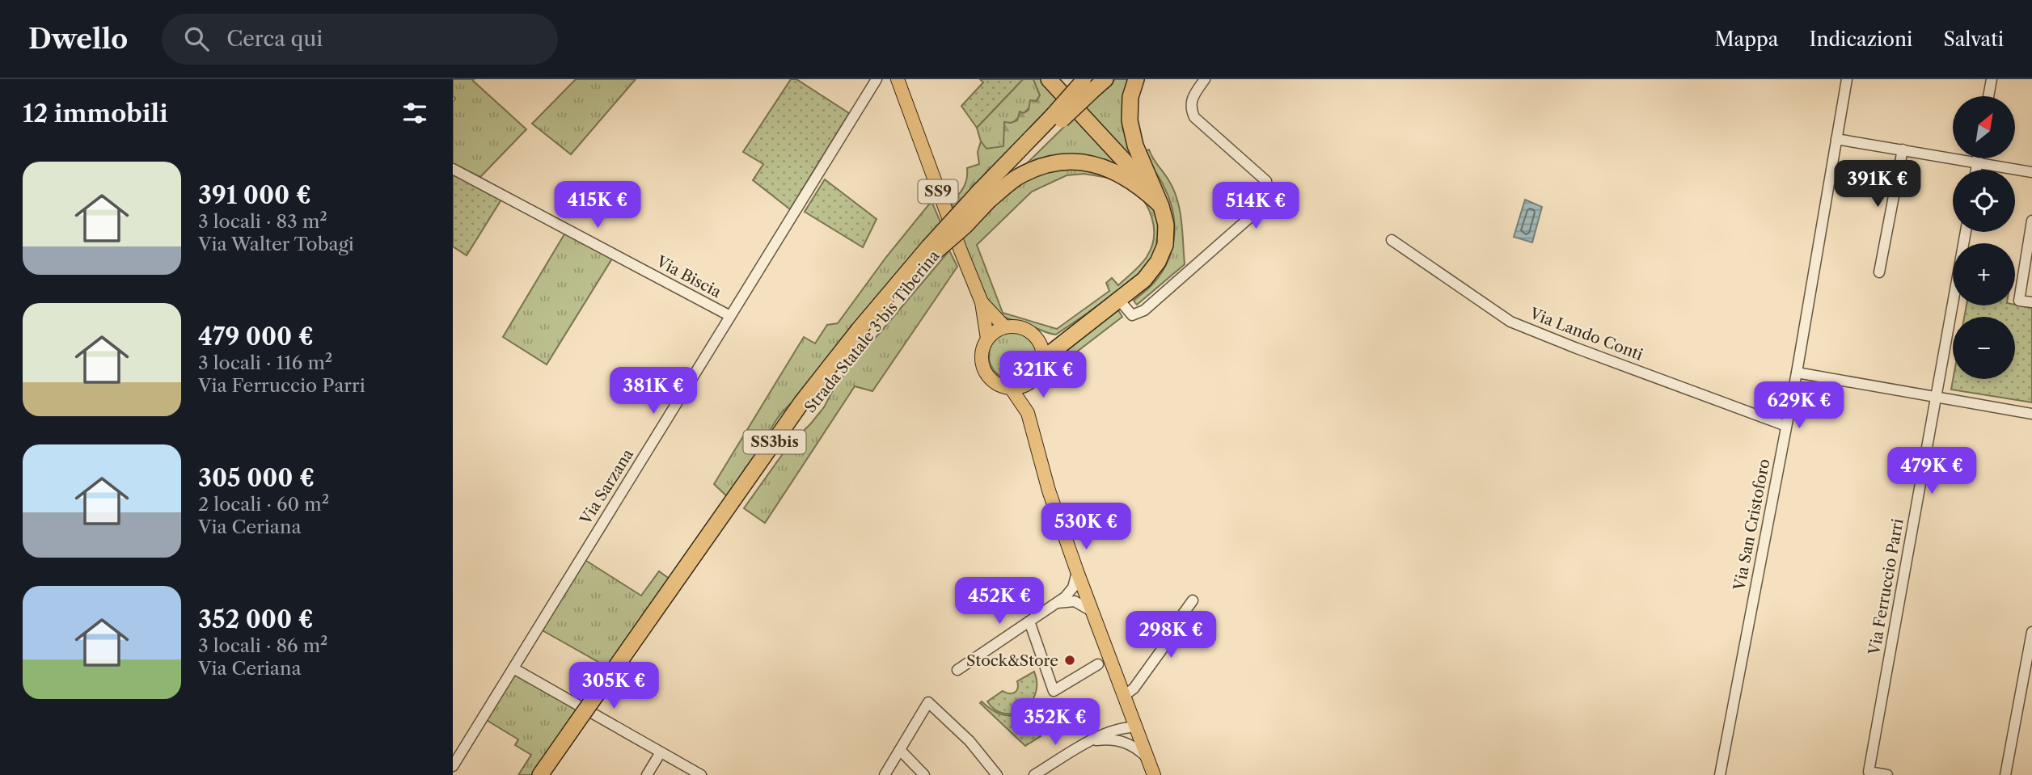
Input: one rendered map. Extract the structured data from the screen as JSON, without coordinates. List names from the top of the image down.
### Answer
{
  "streets": {
    "highway": ["Strada Statale 3 bis Tiberina", "SS3bis"],
    "main road": ["SS9"],
    "street": [
      "Via Biscia",
      "Via Lando Conti",
      "Via Sarzana",
      "Via San Cristoforo",
      "Via Ferruccio Parri"
    ]
  },
  "crossings": [
    ["Via Biscia", "Via Sarzana"],
    ["Via Lando Conti", "Via San Cristoforo"]
  ],
  "places": ["Stock&Store"],
  "north": "top right",
  "page": {
    "header": "Dwello",
    "search": "Cerca qui",
    "nav": ["Mappa", "Indicazioni", "Salvati"],
    "heading": "12 immobili",
    "map_buttons": ["+", "−"],
    "list": [
      {
        "name": "391 000 €",
        "note": "3 locali · 83 m² · Via Walter Tobagi"
      },
      {
        "name": "479 000 €",
        "note": "3 locali · 116 m² · Via Ferruccio Parri"
      },
      {
        "name": "305 000 €",
        "note": "2 locali · 60 m² · Via Ceriana"
      },
      {
        "name": "352 000 €",
        "note": "3 locali · 86 m² · Via Ceriana"
      }
    ],
    "price": [
      "391K €",
      "415K €",
      "514K €",
      "321K €",
      "381K €",
      "629K €",
      "479K €",
      "530K €",
      "452K €",
      "298K €",
      "305K €",
      "352K €"
    ]
  }
}
